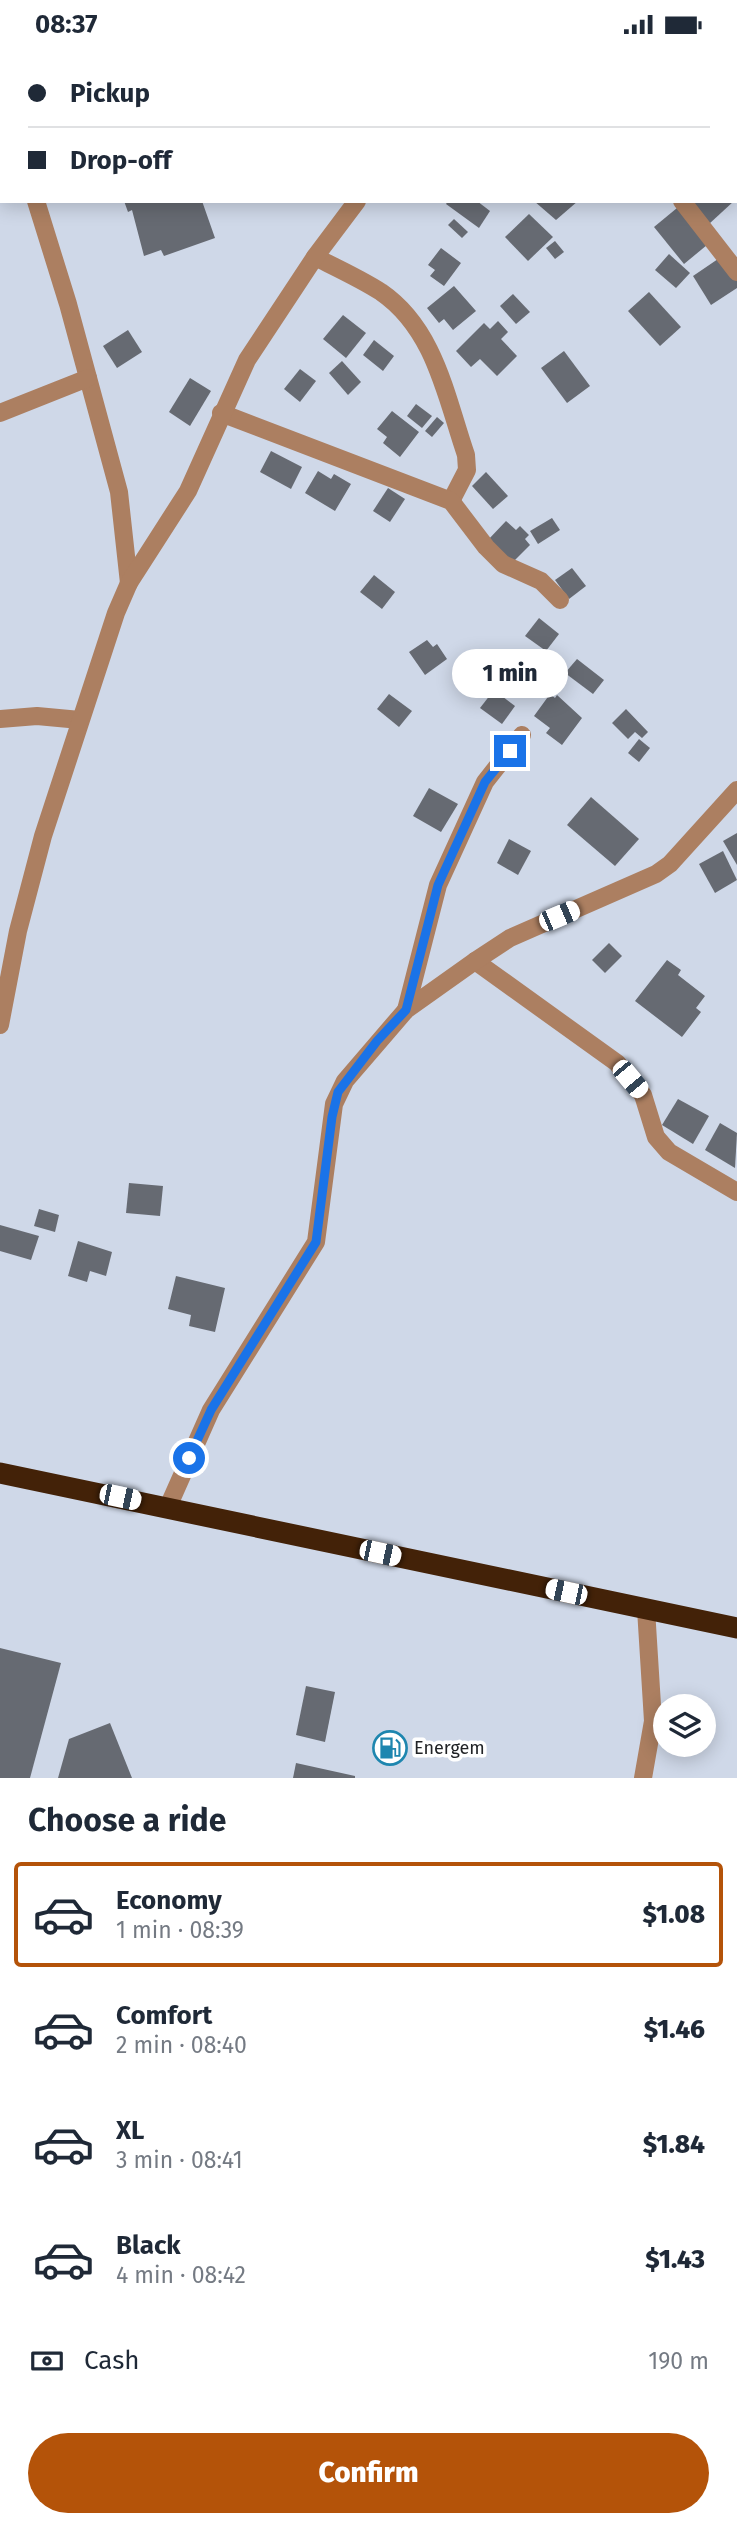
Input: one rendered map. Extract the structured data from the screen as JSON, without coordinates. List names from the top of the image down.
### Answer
{
  "places": {
    "fuel station": ["Energem"]
  },
  "page": {
    "status": "08:37",
    "banner": ["Pickup", "Drop-off"],
    "bubble": "1 min",
    "heading": "Choose a ride",
    "list": [
      {
        "name": "Economy",
        "note": "1 min · 08:39",
        "value": "$1.08"
      },
      {
        "name": "Comfort",
        "note": "2 min · 08:40",
        "value": "$1.46"
      },
      {
        "name": "XL",
        "note": "3 min · 08:41",
        "value": "$1.84"
      },
      {
        "name": "Black",
        "note": "4 min · 08:42",
        "value": "$1.43"
      }
    ],
    "pay": ["Cash", "190 m"],
    "buttons": "Confirm"
  }
}
